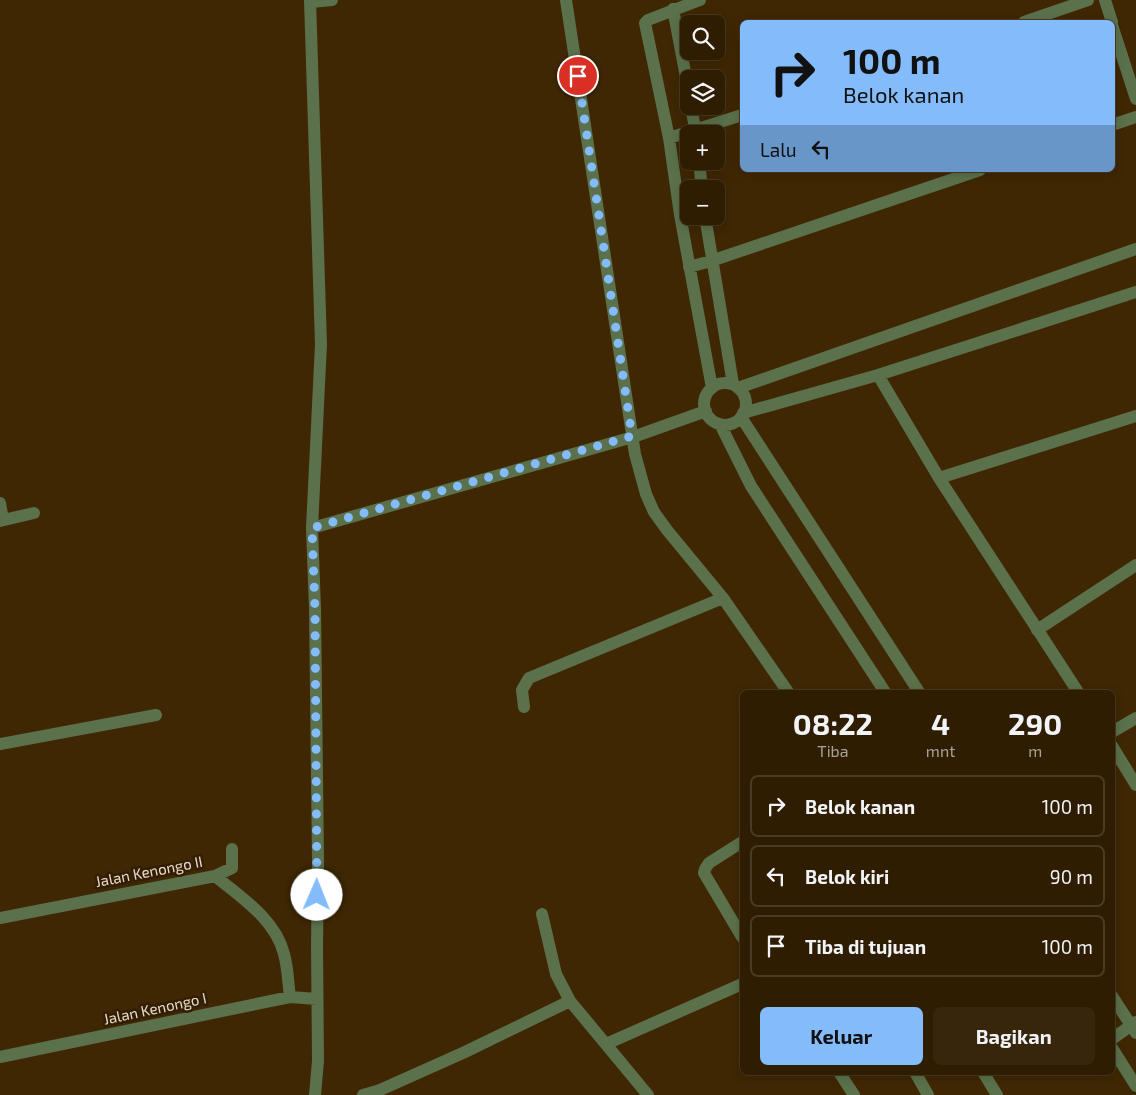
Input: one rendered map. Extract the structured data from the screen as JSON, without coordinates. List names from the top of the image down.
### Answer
{
  "streets": {
    "street": ["Jalan Kenongo II", "Jalan Kenongo I"]
  },
  "crossings": [
    ["Jalan Kenongo II", "Jalan Kenongo I"]
  ],
  "page": {
    "map_buttons": ["+", "−"],
    "turn": ["100 m", "Belok kanan"],
    "then": "Lalu",
    "eta": [
      "08:22",
      "Tiba",
      "4",
      "mnt",
      "290",
      "m"
    ],
    "list": [
      {
        "name": "Belok kanan",
        "value": "100 m"
      },
      {
        "name": "Belok kiri",
        "value": "90 m"
      },
      {
        "name": "Tiba di tujuan",
        "value": "100 m"
      }
    ],
    "buttons": ["Keluar", "Bagikan"]
  }
}
